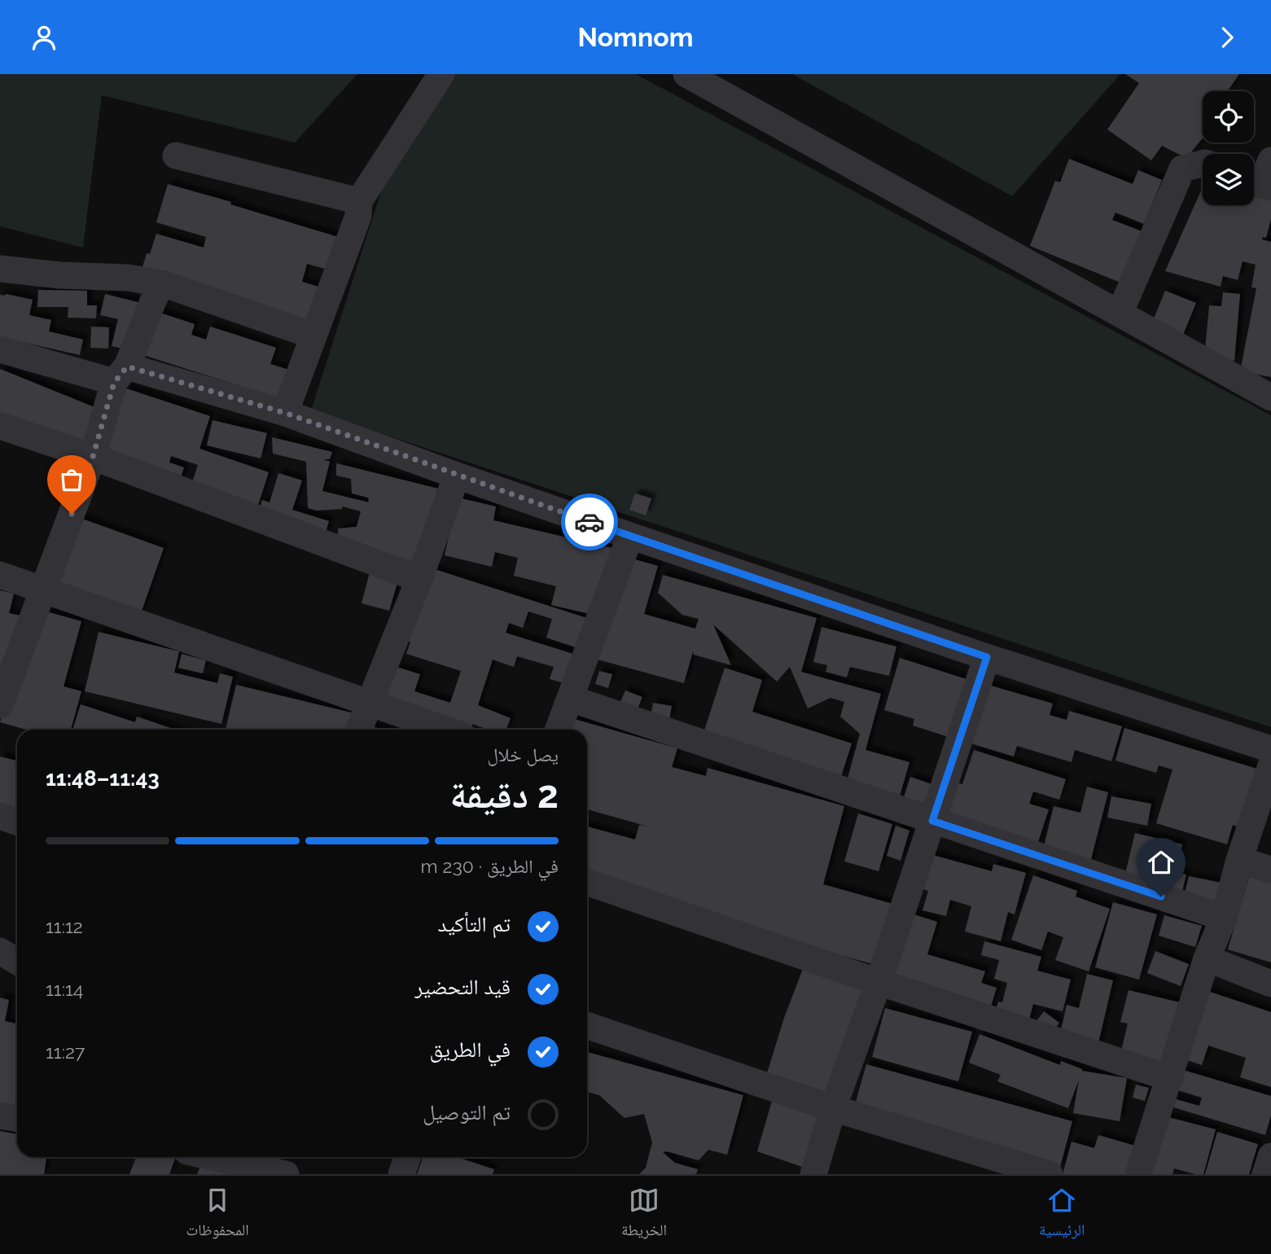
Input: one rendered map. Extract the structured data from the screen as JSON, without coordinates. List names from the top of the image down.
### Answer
{
  "page": {
    "header": "Nomnom",
    "heading": ["2 دقيقة", "يصل خلال", "11:43–11:48"],
    "bar": "في الطريق · 230 m",
    "list": [
      ["تم التأكيد", "11:12"],
      ["قيد التحضير", "11:14"],
      ["في الطريق", "11:27"],
      "تم التوصيل"
    ],
    "tabs": ["الرئيسية", "الخريطة", "المحفوظات"]
  }
}
